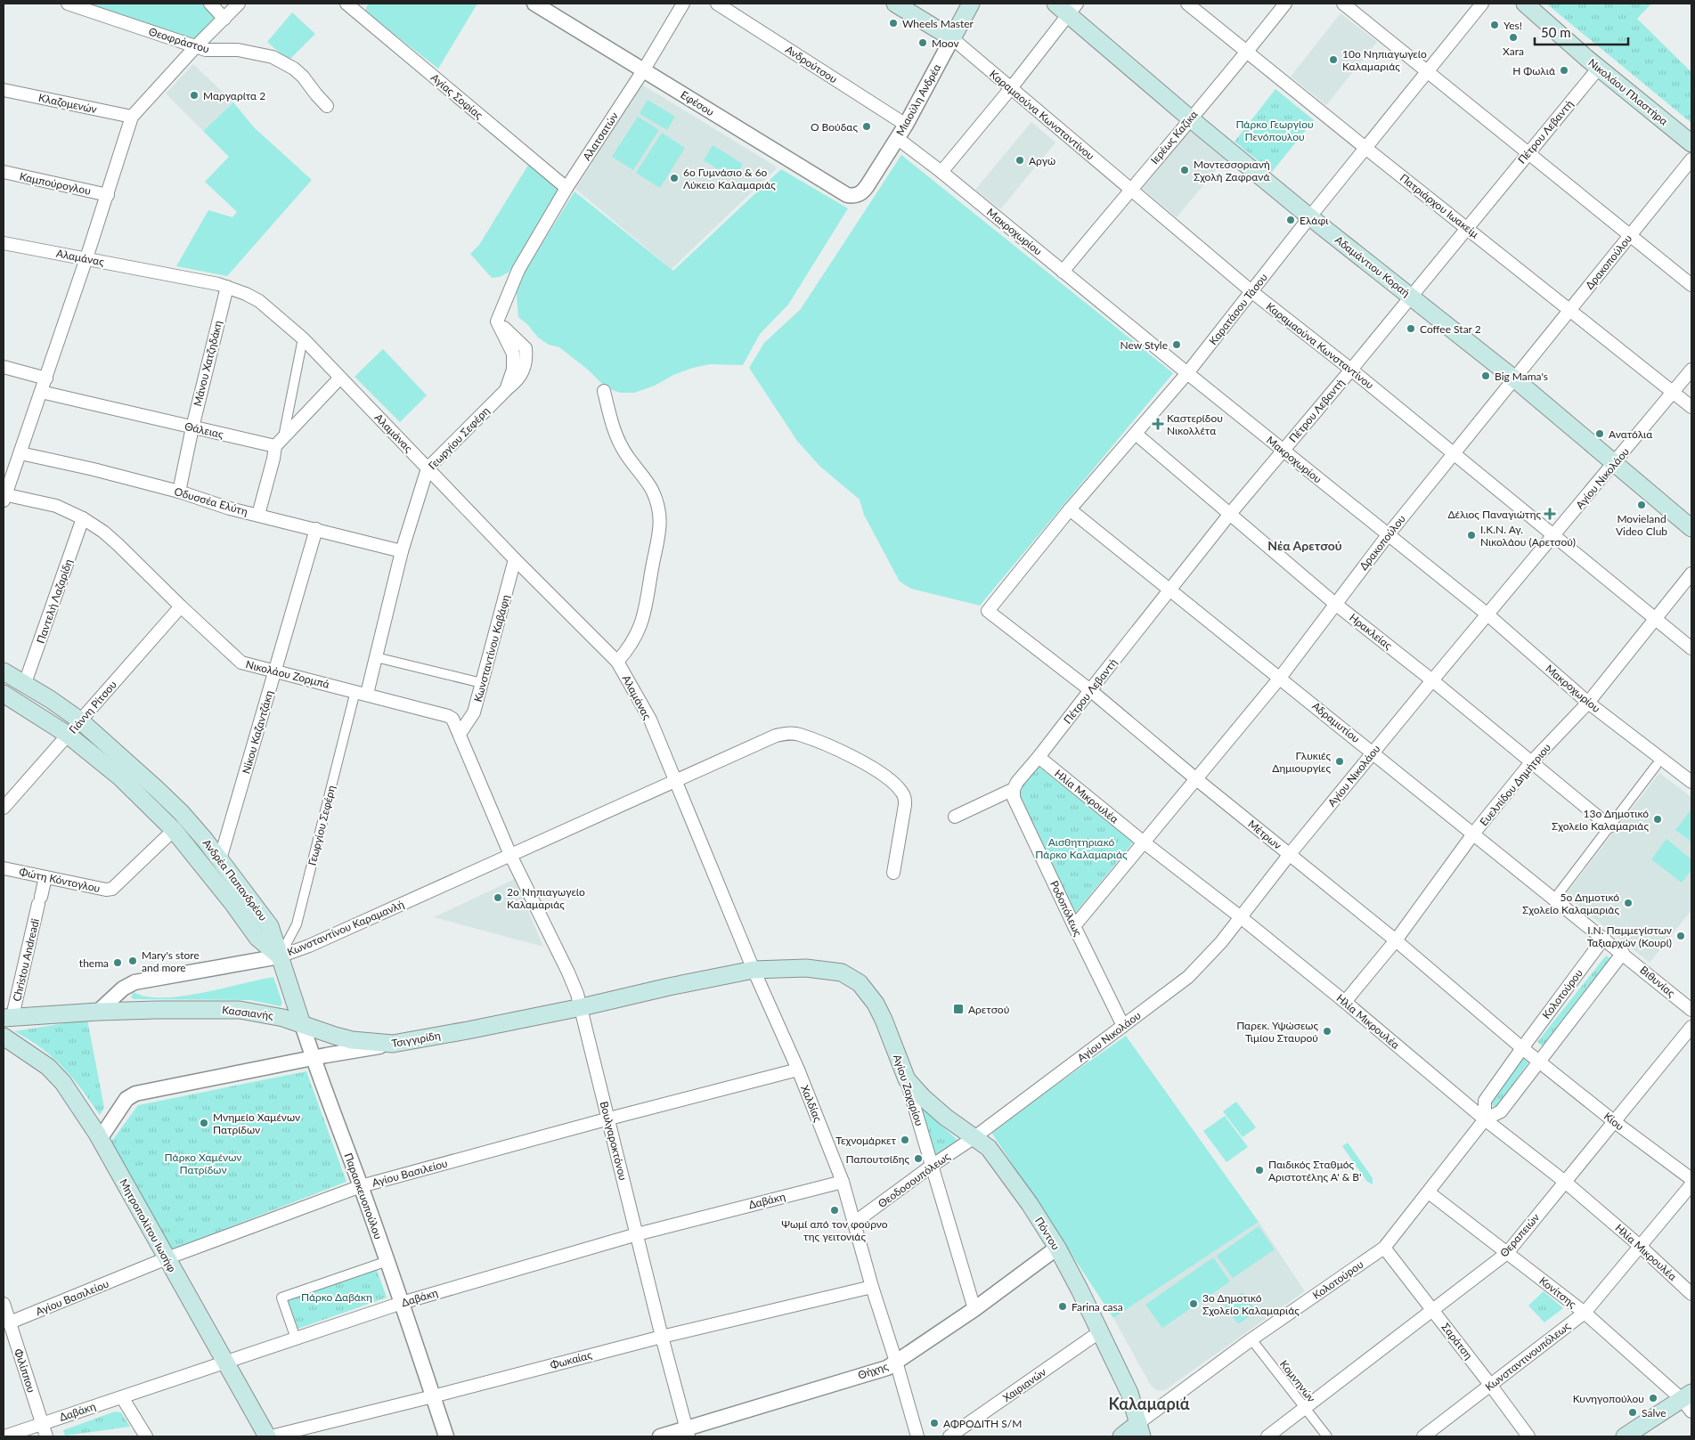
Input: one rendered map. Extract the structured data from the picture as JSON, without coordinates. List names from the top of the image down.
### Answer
{
  "streets": {
    "main road": [
      "Νικολάου Πλαστήρα",
      "Μιαούλη Ανδρέα",
      "Αδαμάντιου Κοραή",
      "Ανδρέα Παπανδρέου",
      "Κασσιανής",
      "Τσιγγιρίδη",
      "Αγίου Ζαχαρίου",
      "Παρασκευοπούλου",
      "Μητροπολίτου Ιωσήφ",
      "Πόντου"
    ],
    "street": [
      "Θεοφράστου",
      "Ανδρούτσου",
      "Αγίας Σοφίας",
      "Κλαζομενών",
      "Εφέσου",
      "Καραμαούνα Κωνσταντίνου",
      "Πέτρου Λεβαντή",
      "Αλατσατών",
      "Ιερέως Καζίκα",
      "Καμπούρογλου",
      "Πατριάρχου Ιωακείμ",
      "Μακροχωρίου",
      "Αλαμάνας",
      "Δρακοπούλου",
      "Καρατάσου Τάσου",
      "Μάνου Χατζηδάκη",
      "Θάλειας",
      "Γεωργίου Σεφέρη",
      "Αγίου Νικολάου",
      "Οδυσσέα Ελύτη",
      "Παντελή Λαζαρίδη",
      "Ηρακλείας",
      "Κωνσταντίνου Καβάφη",
      "Νικολάου Ζορμπά",
      "Γιάννη Ρίτσου",
      "Αδραμυτίου",
      "Νίκου Καζαντζάκη",
      "Ευελπίδου Δημήτριου",
      "Ηλία Μικρουλέα",
      "Μέτρων",
      "Φώτη Κόντογλου",
      "Ροδοπόλεως",
      "Κωνσταντίνου Καραμανλή",
      "Christou Andreadi",
      "Βιθυνίας",
      "Κολοτούρου",
      "Χαλδίας",
      "Κίου",
      "Βουλγαροκτόνου",
      "Αγίου Βασιλείου",
      "Θεοδοσουπόλεως",
      "Δαβάκη",
      "Θεραπειών",
      "Κονίτσης",
      "Σαράτση",
      "Κωνσταντινουπόλεως",
      "Φωκαίας",
      "Φιλίππου",
      "Θήχης",
      "Κομνηνών",
      "Χαιριανών"
    ]
  },
  "crossings": [
    ["Ανδρούτσου", "Μιαούλη Ανδρέα"],
    ["Νικολάου Πλαστήρα", "Πέτρου Λεβαντή"],
    ["Αγίας Σοφίας", "Αλατσατών"],
    ["Μιαούλη Ανδρέα", "Εφέσου"],
    ["Μιαούλη Ανδρέα", "Καραμαούνα Κωνσταντίνου"],
    ["Μιαούλη Ανδρέα", "Μακροχωρίου"],
    ["Εφέσου", "Αλατσατών"],
    ["Καραμαούνα Κωνσταντίνου", "Πέτρου Λεβαντή"],
    ["Καραμαούνα Κωνσταντίνου", "Ιερέως Καζίκα"],
    ["Καραμαούνα Κωνσταντίνου", "Δρακοπούλου"],
    ["Καραμαούνα Κωνσταντίνου", "Καρατάσου Τάσου"],
    ["Καραμαούνα Κωνσταντίνου", "Αγίου Νικολάου"],
    ["Καραμαούνα Κωνσταντίνου", "Ευελπίδου Δημήτριου"],
    ["Πέτρου Λεβαντή", "Πατριάρχου Ιωακείμ"],
    ["Πέτρου Λεβαντή", "Μακροχωρίου"],
    ["Πέτρου Λεβαντή", "Αδαμάντιου Κοραή"],
    ["Πέτρου Λεβαντή", "Ηρακλείας"],
    ["Πέτρου Λεβαντή", "Αδραμυτίου"],
    ["Πέτρου Λεβαντή", "Ηλία Μικρουλέα"],
    ["Πέτρου Λεβαντή", "Μέτρων"],
    ["Πέτρου Λεβαντή", "Ροδοπόλεως"],
    ["Αλατσατών", "Γεωργίου Σεφέρη"],
    ["Ιερέως Καζίκα", "Πατριάρχου Ιωακείμ"],
    ["Ιερέως Καζίκα", "Μακροχωρίου"],
    ["Ιερέως Καζίκα", "Αδαμάντιου Κοραή"],
    ["Πατριάρχου Ιωακείμ", "Δρακοπούλου"],
    ["Πατριάρχου Ιωακείμ", "Καρατάσου Τάσου"],
    ["Πατριάρχου Ιωακείμ", "Αγίου Νικολάου"],
    ["Μακροχωρίου", "Δρακοπούλου"],
    ["Μακροχωρίου", "Καρατάσου Τάσου"],
    ["Μακροχωρίου", "Αγίου Νικολάου"],
    ["Μακροχωρίου", "Ευελπίδου Δημήτριου"],
    ["Αλαμάνας", "Μάνου Χατζηδάκη"],
    ["Αλαμάνας", "Γεωργίου Σεφέρη"],
    ["Αλαμάνας", "Κωνσταντίνου Καβάφη"],
    ["Αλαμάνας", "Κωνσταντίνου Καραμανλή"],
    ["Αλαμάνας", "Χαλδίας"],
    ["Δρακοπούλου", "Αδαμάντιου Κοραή"],
    ["Δρακοπούλου", "Ηρακλείας"],
    ["Δρακοπούλου", "Αδραμυτίου"],
    ["Δρακοπούλου", "Ηλία Μικρουλέα"],
    ["Δρακοπούλου", "Μέτρων"],
    ["Δρακοπούλου", "Ροδοπόλεως"],
    ["Αδαμάντιου Κοραή", "Καρατάσου Τάσου"],
    ["Αδαμάντιου Κοραή", "Αγίου Νικολάου"],
    ["Καρατάσου Τάσου", "Ηρακλείας"],
    ["Καρατάσου Τάσου", "Αδραμυτίου"],
    ["Καρατάσου Τάσου", "Μέτρων"],
    ["Μάνου Χατζηδάκη", "Θάλειας"],
    ["Μάνου Χατζηδάκη", "Οδυσσέα Ελύτη"],
    ["Γεωργίου Σεφέρη", "Οδυσσέα Ελύτη"],
    ["Γεωργίου Σεφέρη", "Νικολάου Ζορμπά"],
    ["Γεωργίου Σεφέρη", "Ανδρέα Παπανδρέου"],
    ["Γεωργίου Σεφέρη", "Κωνσταντίνου Καραμανλή"],
    ["Γεωργίου Σεφέρη", "Παρασκευοπούλου"],
    ["Αγίου Νικολάου", "Ηρακλείας"],
    ["Αγίου Νικολάου", "Αδραμυτίου"],
    ["Αγίου Νικολάου", "Ηλία Μικρουλέα"],
    ["Αγίου Νικολάου", "Μέτρων"],
    ["Αγίου Νικολάου", "Ροδοπόλεως"],
    ["Αγίου Νικολάου", "Θεοδοσουπόλεως"],
    ["Αγίου Νικολάου", "Πόντου"],
    ["Οδυσσέα Ελύτη", "Νίκου Καζαντζάκη"],
    ["Παντελή Λαζαρίδη", "Νικολάου Ζορμπά"],
    ["Παντελή Λαζαρίδη", "Ανδρέα Παπανδρέου"],
    ["Ηρακλείας", "Ευελπίδου Δημήτριου"],
    ["Κωνσταντίνου Καβάφη", "Νικολάου Ζορμπά"],
    ["Νικολάου Ζορμπά", "Γιάννη Ρίτσου"],
    ["Νικολάου Ζορμπά", "Νίκου Καζαντζάκη"],
    ["Νικολάου Ζορμπά", "Κωνσταντίνου Καραμανλή"],
    ["Νικολάου Ζορμπά", "Βουλγαροκτόνου"],
    ["Γιάννη Ρίτσου", "Ανδρέα Παπανδρέου"],
    ["Αδραμυτίου", "Ευελπίδου Δημήτριου"],
    ["Αδραμυτίου", "Βιθυνίας"],
    ["Αδραμυτίου", "Κολοτούρου"],
    ["Νίκου Καζαντζάκη", "Ανδρέα Παπανδρέου"],
    ["Ευελπίδου Δημήτριου", "Ηλία Μικρουλέα"],
    ["Ευελπίδου Δημήτριου", "Μέτρων"],
    ["Ηλία Μικρουλέα", "Κολοτούρου"],
    ["Ηλία Μικρουλέα", "Θεραπειών"],
    ["Ηλία Μικρουλέα", "Κωνσταντινουπόλεως"],
    ["Μέτρων", "Κολοτούρου"],
    ["Μέτρων", "Κίου"],
    ["Φώτη Κόντογλου", "Ανδρέα Παπανδρέου"],
    ["Φώτη Κόντογλου", "Christou Andreadi"],
    ["Ανδρέα Παπανδρέου", "Κωνσταντίνου Καραμανλή"],
    ["Ανδρέα Παπανδρέου", "Παρασκευοπούλου"],
    ["Κωνσταντίνου Καραμανλή", "Κασσιανής"],
    ["Κωνσταντίνου Καραμανλή", "Χαλδίας"],
    ["Κωνσταντίνου Καραμανλή", "Βουλγαροκτόνου"],
    ["Κωνσταντίνου Καραμανλή", "Παρασκευοπούλου"],
    ["Βιθυνίας", "Κολοτούρου"],
    ["Κολοτούρου", "Κίου"],
    ["Κολοτούρου", "Πόντου"],
    ["Κολοτούρου", "Κονίτσης"],
    ["Κολοτούρου", "Σαράτση"],
    ["Κολοτούρου", "Κομνηνών"],
    ["Κασσιανής", "Τσιγγιρίδη"],
    ["Κασσιανής", "Παρασκευοπούλου"],
    ["Τσιγγιρίδη", "Αγίου Ζαχαρίου"],
    ["Τσιγγιρίδη", "Χαλδίας"],
    ["Τσιγγιρίδη", "Βουλγαροκτόνου"],
    ["Τσιγγιρίδη", "Παρασκευοπούλου"],
    ["Τσιγγιρίδη", "Μητροπολίτου Ιωσήφ"],
    ["Αγίου Ζαχαρίου", "Χαλδίας"],
    ["Αγίου Ζαχαρίου", "Θεοδοσουπόλεως"],
    ["Αγίου Ζαχαρίου", "Πόντου"],
    ["Αγίου Ζαχαρίου", "Θήχης"],
    ["Χαλδίας", "Αγίου Βασιλείου"],
    ["Χαλδίας", "Θεοδοσουπόλεως"],
    ["Χαλδίας", "Δαβάκη"],
    ["Χαλδίας", "Φωκαίας"],
    ["Χαλδίας", "Θήχης"],
    ["Κίου", "Θεραπειών"],
    ["Βουλγαροκτόνου", "Αγίου Βασιλείου"],
    ["Βουλγαροκτόνου", "Δαβάκη"],
    ["Βουλγαροκτόνου", "Φωκαίας"],
    ["Βουλγαροκτόνου", "Θήχης"],
    ["Αγίου Βασιλείου", "Παρασκευοπούλου"],
    ["Αγίου Βασιλείου", "Μητροπολίτου Ιωσήφ"],
    ["Αγίου Βασιλείου", "Φιλίππου"],
    ["Θεοδοσουπόλεως", "Πόντου"],
    ["Παρασκευοπούλου", "Δαβάκη"],
    ["Παρασκευοπούλου", "Φωκαίας"],
    ["Δαβάκη", "Μητροπολίτου Ιωσήφ"],
    ["Δαβάκη", "Φιλίππου"],
    ["Μητροπολίτου Ιωσήφ", "Φωκαίας"],
    ["Πόντου", "Θήχης"],
    ["Πόντου", "Χαιριανών"],
    ["Θεραπειών", "Κονίτσης"],
    ["Θεραπειών", "Σαράτση"],
    ["Θεραπειών", "Κομνηνών"],
    ["Κονίτσης", "Κωνσταντινουπόλεως"],
    ["Σαράτση", "Κωνσταντινουπόλεως"]
  ],
  "districts": ["Νέα Αρετσού", "Καλαμαριά"],
  "parks": [
    "Πάρκο Γεωργίου Πενόπουλου",
    "Αισθητηριακό Πάρκο Καλαμαριάς",
    "Πάρκο Χαμένων Πατρίδων",
    "Πάρκο Δαβάκη"
  ],
  "places": {
    "other": [
      "Wheels Master",
      "Yes!",
      "Xara",
      "Moov",
      "10ο Νηπιαγωγείο Καλαμαριάς",
      "Η Φωλιά",
      "Μαργαρίτα 2",
      "Ο Βούδας",
      "Αργώ",
      "Μοντεσσοριανή Σχολή Ζαφρανά",
      "6ο Γυμνάσιο & 6ο Λύκειο Καλαμαριάς",
      "Ελάφι",
      "Coffee Star 2",
      "New Style",
      "Big Mama's",
      "Ανατόλια",
      "Movieland Video Club",
      "Ι.Κ.Ν. Αγ. Νικολάου (Αρετσού)",
      "Γλυκιές Δημιουργίες",
      "13ο Δημοτικό Σχολείο Καλαμαριάς",
      "2ο Νηπιαγωγείο Καλαμαριάς",
      "5ο Δημοτικό Σχολείο Καλαμαριάς",
      "Ι.Ν. Παμμεγίστων Ταξιαρχών (Κουρί)",
      "Mary's store and more",
      "thema",
      "Παρεκ. Υψώσεως Τιμίου Σταυρού",
      "Μνημείο Χαμένων Πατρίδων",
      "Τεχνομάρκετ",
      "Παπουτσίδης",
      "Παιδικός Σταθμός Αριστοτέλης Α' & Β'",
      "Ψωμί από τον φούρνο της γειτονιάς",
      "3ο Δημοτικό Σχολείο Καλαμαριάς",
      "Farina casa",
      "Κυνηγοπούλου",
      "Salve",
      "ΑΦΡΟΔΙΤΗ S/M"
    ],
    "health": ["Καστερίδου Νικολλέτα", "Δέλιος Παναγιώτης"],
    "transit": ["Αρετσού"]
  },
  "scale_bar": "50 m"
}
